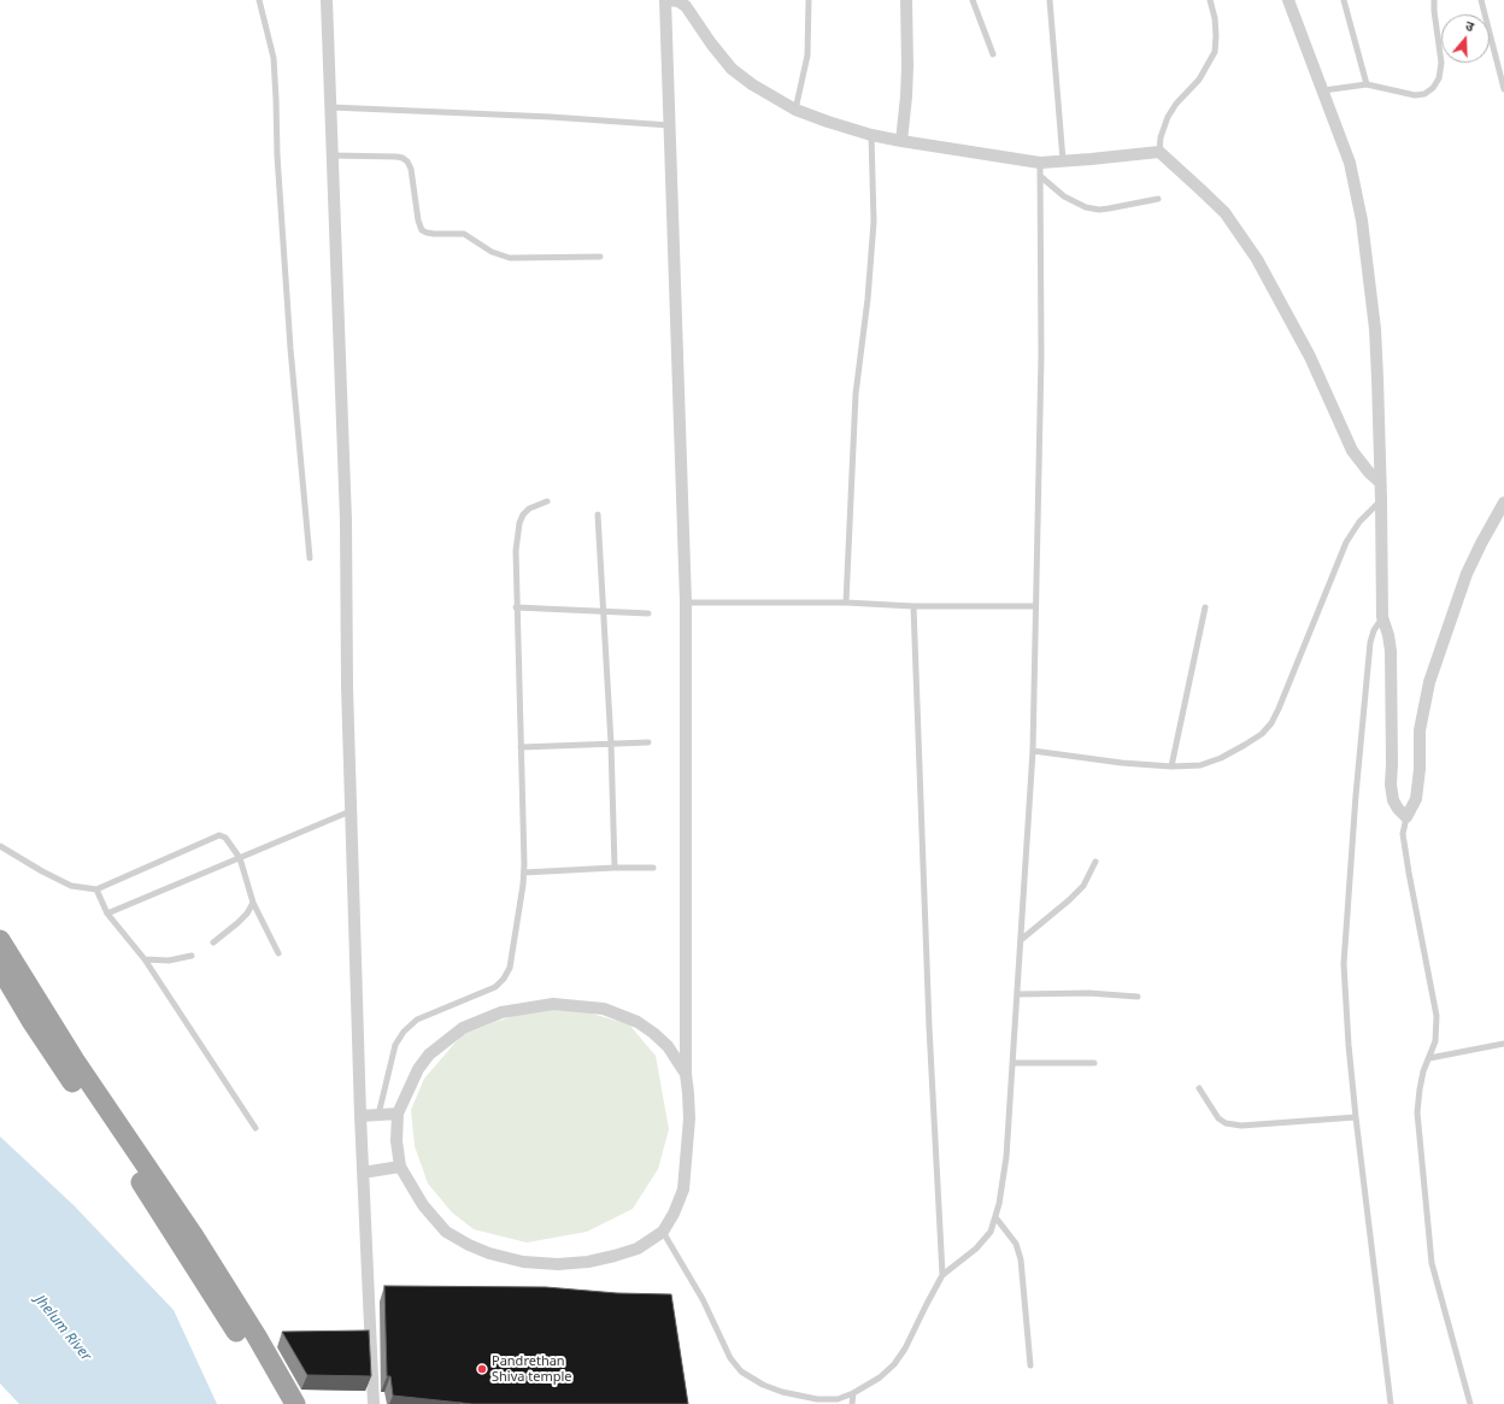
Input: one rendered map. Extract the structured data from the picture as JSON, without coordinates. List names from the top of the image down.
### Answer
{
  "water": ["Jhelum River"],
  "places": ["Pandrethan Shiva temple"],
  "north": "top"
}
